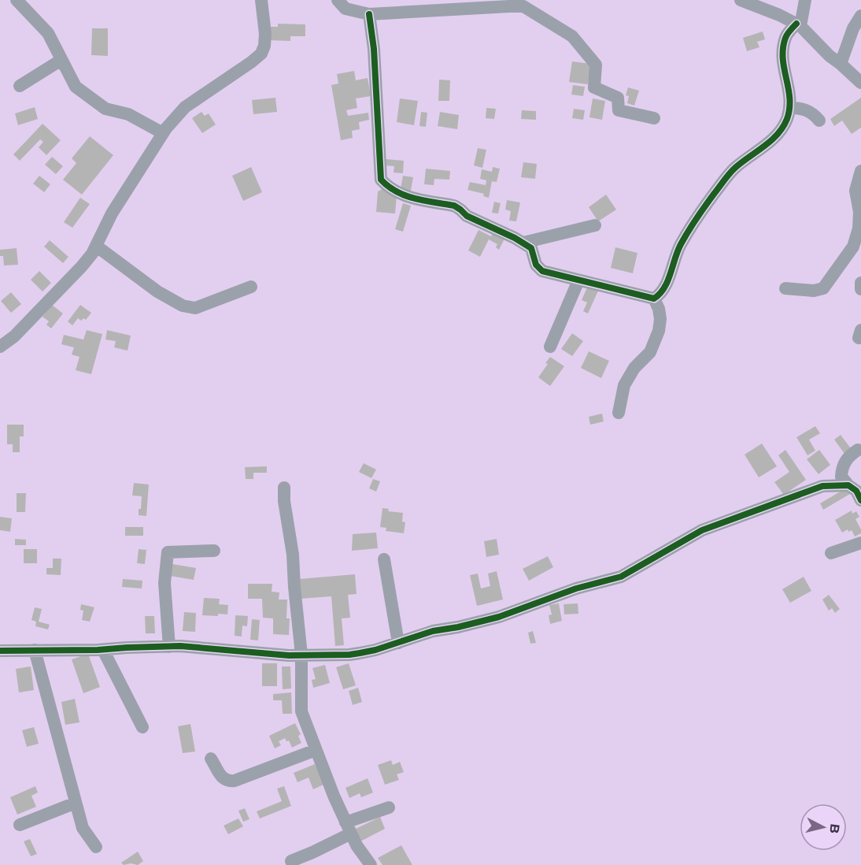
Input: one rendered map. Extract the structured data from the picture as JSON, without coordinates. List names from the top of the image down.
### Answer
{
  "north": "right"
}
